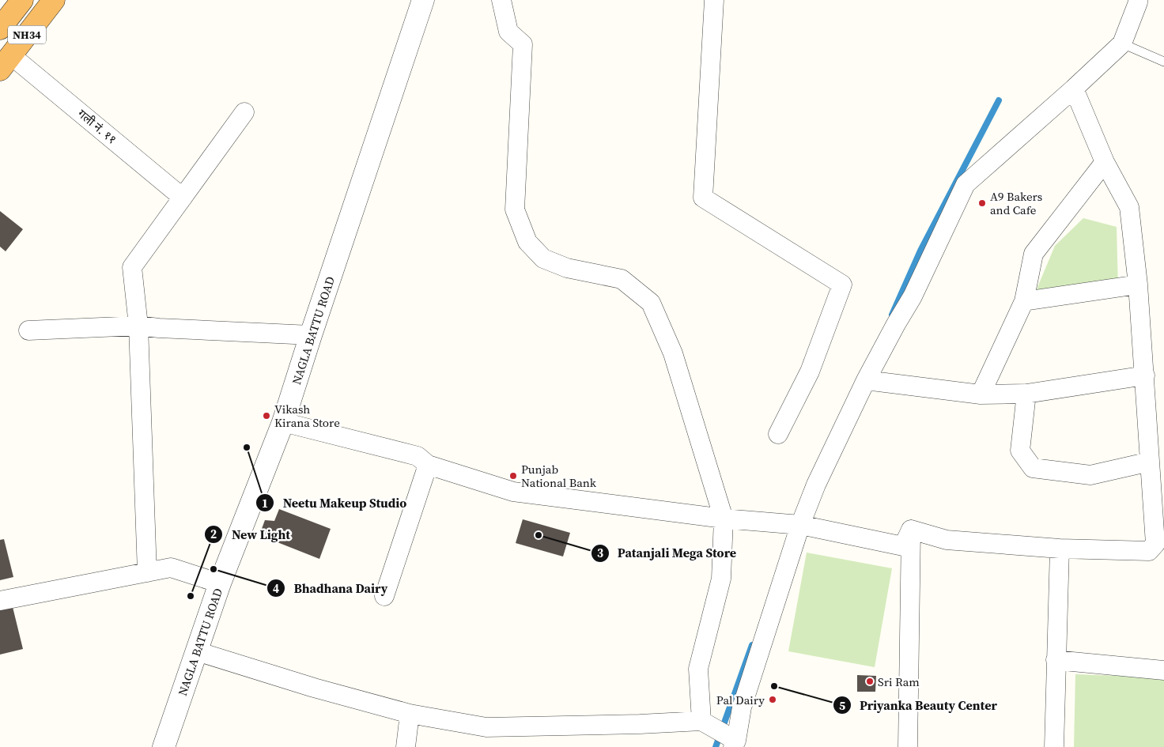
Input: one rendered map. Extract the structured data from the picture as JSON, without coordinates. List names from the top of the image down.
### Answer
{
  "streets": {
    "highway": ["NH34"],
    "street": ["गली नं. ११", "NAGLA BATTU ROAD"]
  },
  "crossings": [
    ["NH34", "गली नं. ११"]
  ],
  "places": [
    "A9 Bakers and Cafe",
    "Vikash Kirana Store",
    "Neetu Makeup Studio",
    "Punjab National Bank",
    "Patanjali Mega Store",
    "Bhadhana Dairy",
    "New Light",
    "Sri Ram",
    "Priyanka Beauty Center",
    "Pal Dairy"
  ]
}
